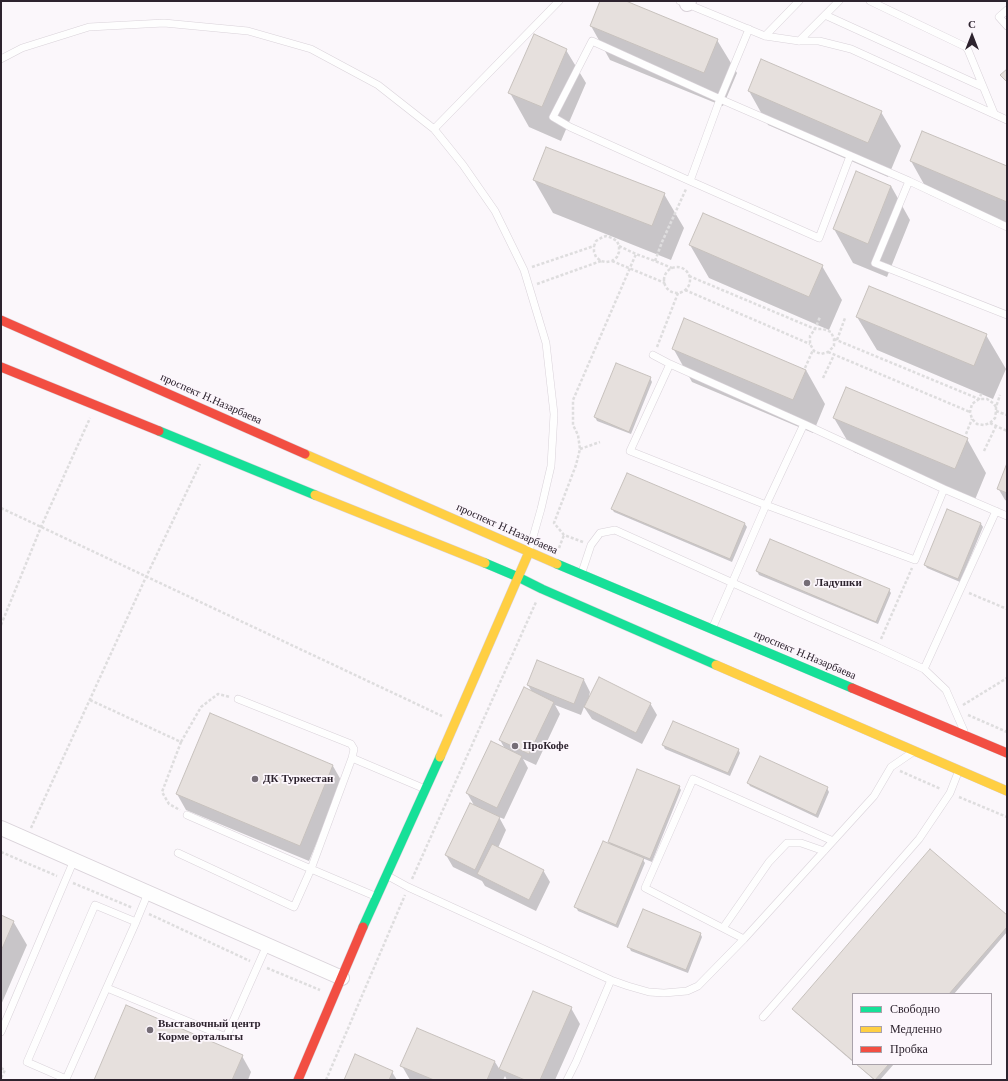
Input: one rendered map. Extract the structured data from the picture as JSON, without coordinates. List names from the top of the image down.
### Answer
{
  "streets": {
    "main road": ["проспект Н.Назарбаева"]
  },
  "places": [
    "Ладушки",
    "ПроКофе",
    "ДК Туркестан",
    "Выставочный центр Корме орталыгы"
  ],
  "legend": ["Свободно", "Медленно", "Пробка"],
  "north": "top"
}
